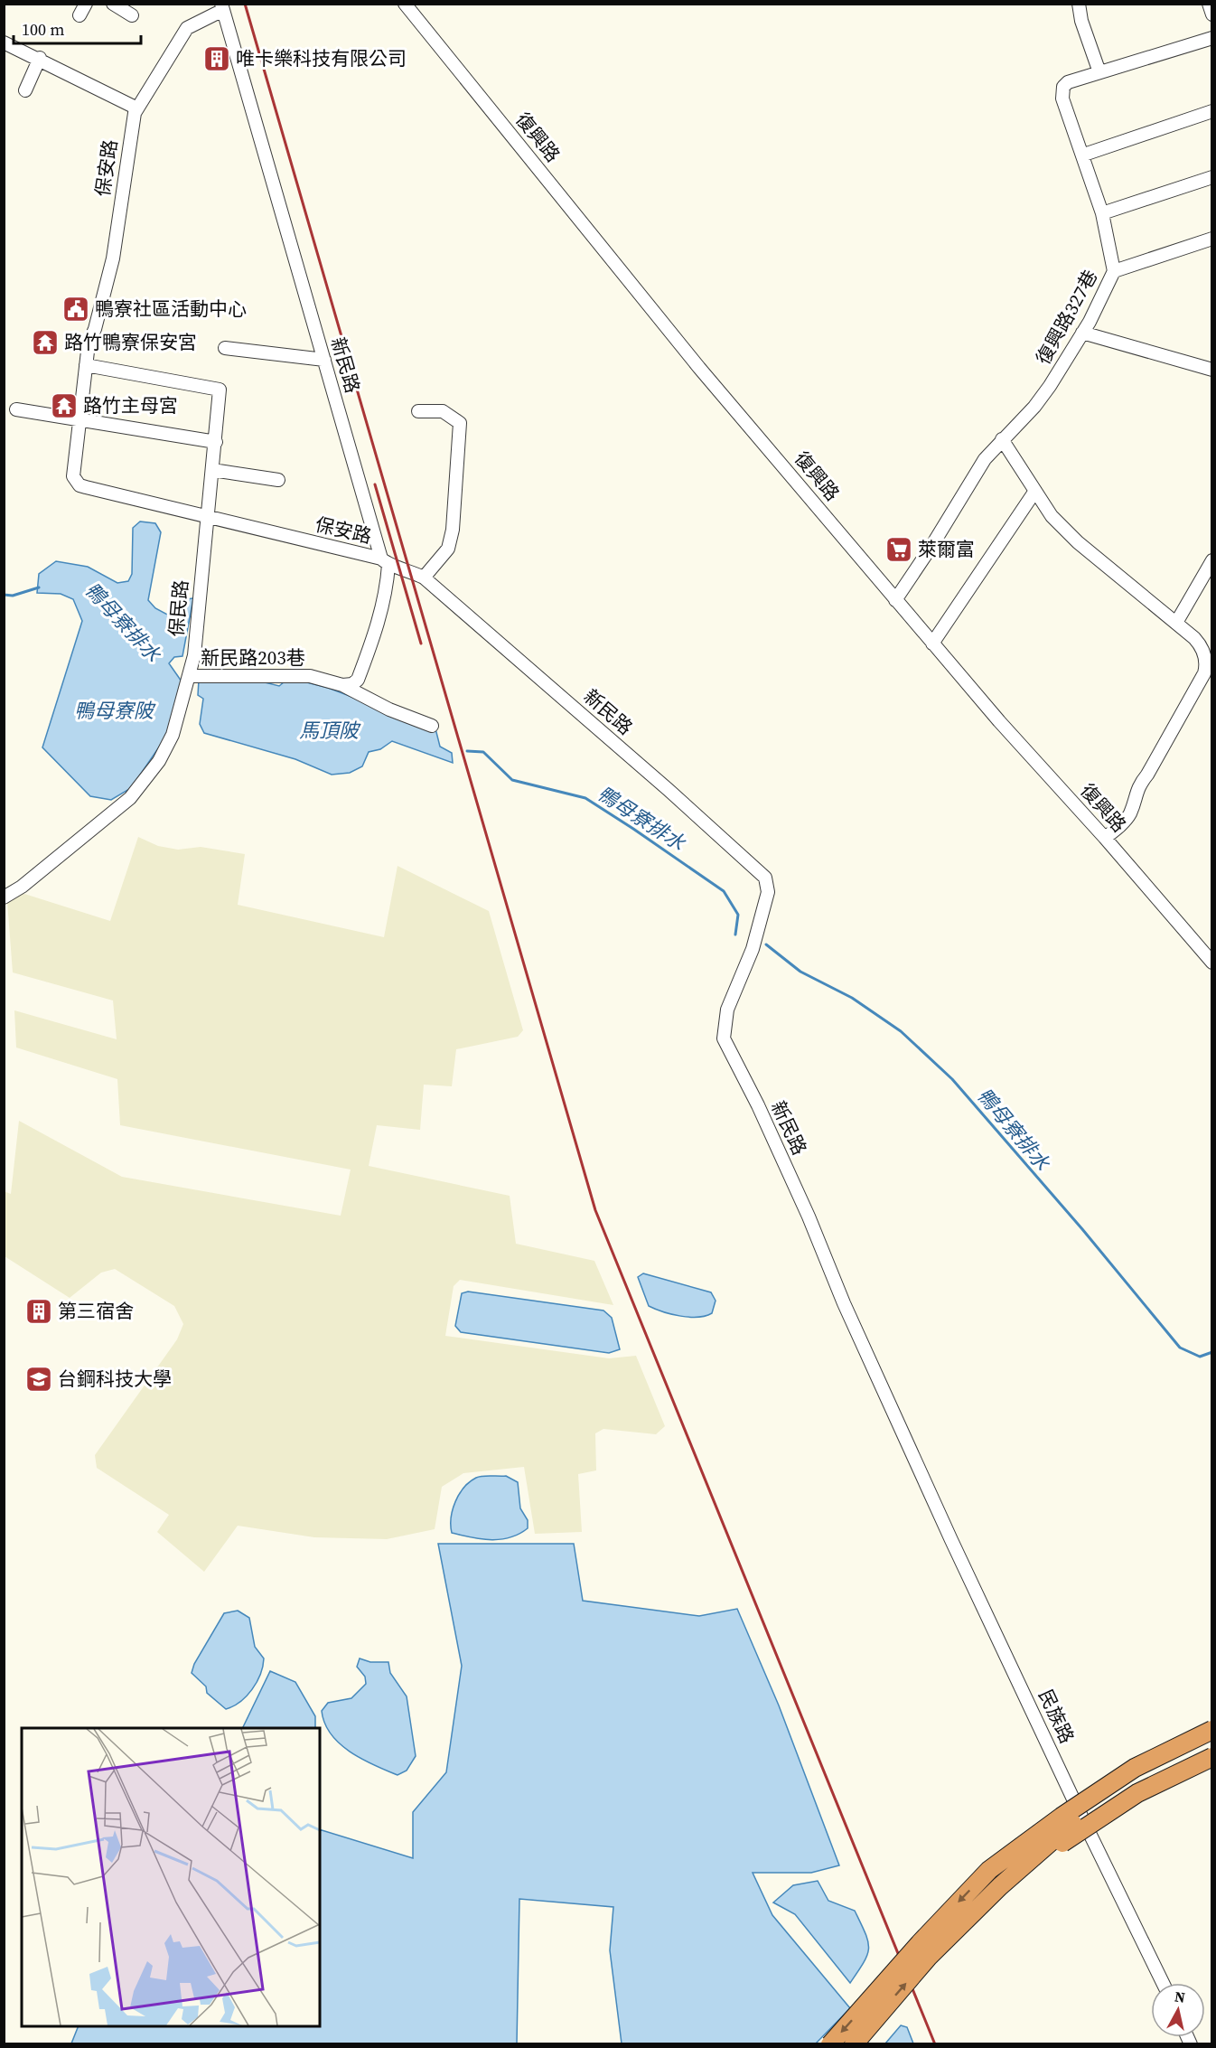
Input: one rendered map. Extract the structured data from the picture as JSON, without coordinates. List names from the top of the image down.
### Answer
{
  "streets": {
    "street": [
      "復興路",
      "保安路",
      "復興路327巷",
      "新民路",
      "保民路",
      "新民路203巷",
      "民族路"
    ]
  },
  "crossings": [
    ["復興路", "復興路327巷"],
    ["保安路", "新民路"],
    ["保安路", "保民路"],
    ["新民路", "民族路"],
    ["保民路", "新民路203巷"]
  ],
  "water": ["鴨母寮排水", "鴨母寮陂", "馬頂陂"],
  "places": {
    "building": ["唯卡樂科技有限公司", "第三宿舍"],
    "public building": ["鴨寮社區活動中心"],
    "temple": ["路竹鴨寮保安宮", "路竹主母宮"],
    "supermarket": ["萊爾富"],
    "school or university": ["台鋼科技大學"]
  },
  "scale_bar": "100 m",
  "north": "top"
}
